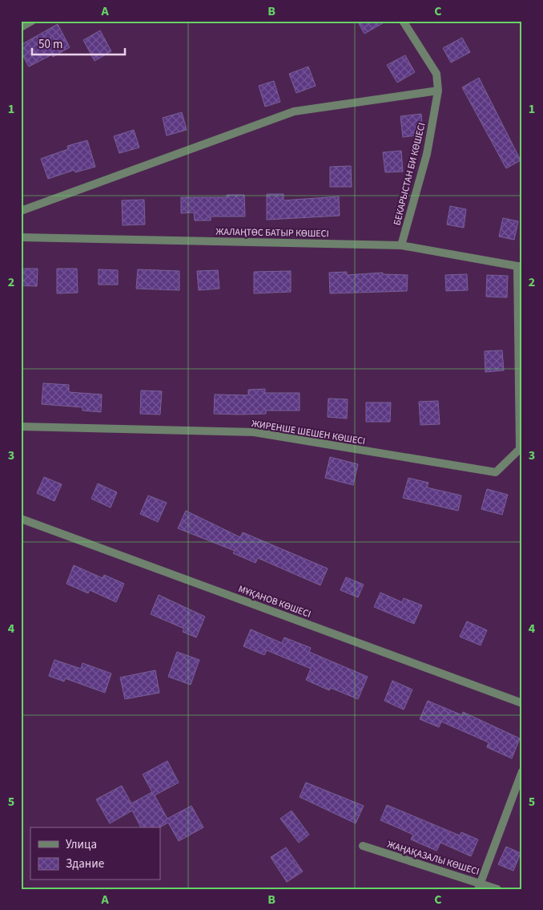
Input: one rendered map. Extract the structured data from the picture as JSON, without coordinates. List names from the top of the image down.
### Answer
{
  "streets": {
    "street": [
      "БЕКАРЫСТАН БИ КӨШЕСІ",
      "ЖАЛАҢТӨС БАТЫР КӨШЕСІ",
      "ЖИРЕНШЕ ШЕШЕН КӨШЕСІ",
      "МҰҚАНОВ КӨШЕСІ",
      "ЖАҢАҚАЗАЛЫ КӨШЕСІ"
    ]
  },
  "crossings": [
    ["БЕКАРЫСТАН БИ КӨШЕСІ", "ЖАЛАҢТӨС БАТЫР КӨШЕСІ"],
    ["ЖАЛАҢТӨС БАТЫР КӨШЕСІ", "ЖИРЕНШЕ ШЕШЕН КӨШЕСІ"]
  ],
  "legend": ["Улица", "Здание"],
  "scale_bar": "50 m",
  "grid": {
    "columns": ["A", "B", "C"],
    "rows": [
      "1",
      "2",
      "3",
      "4",
      "5"
    ]
  }
}
